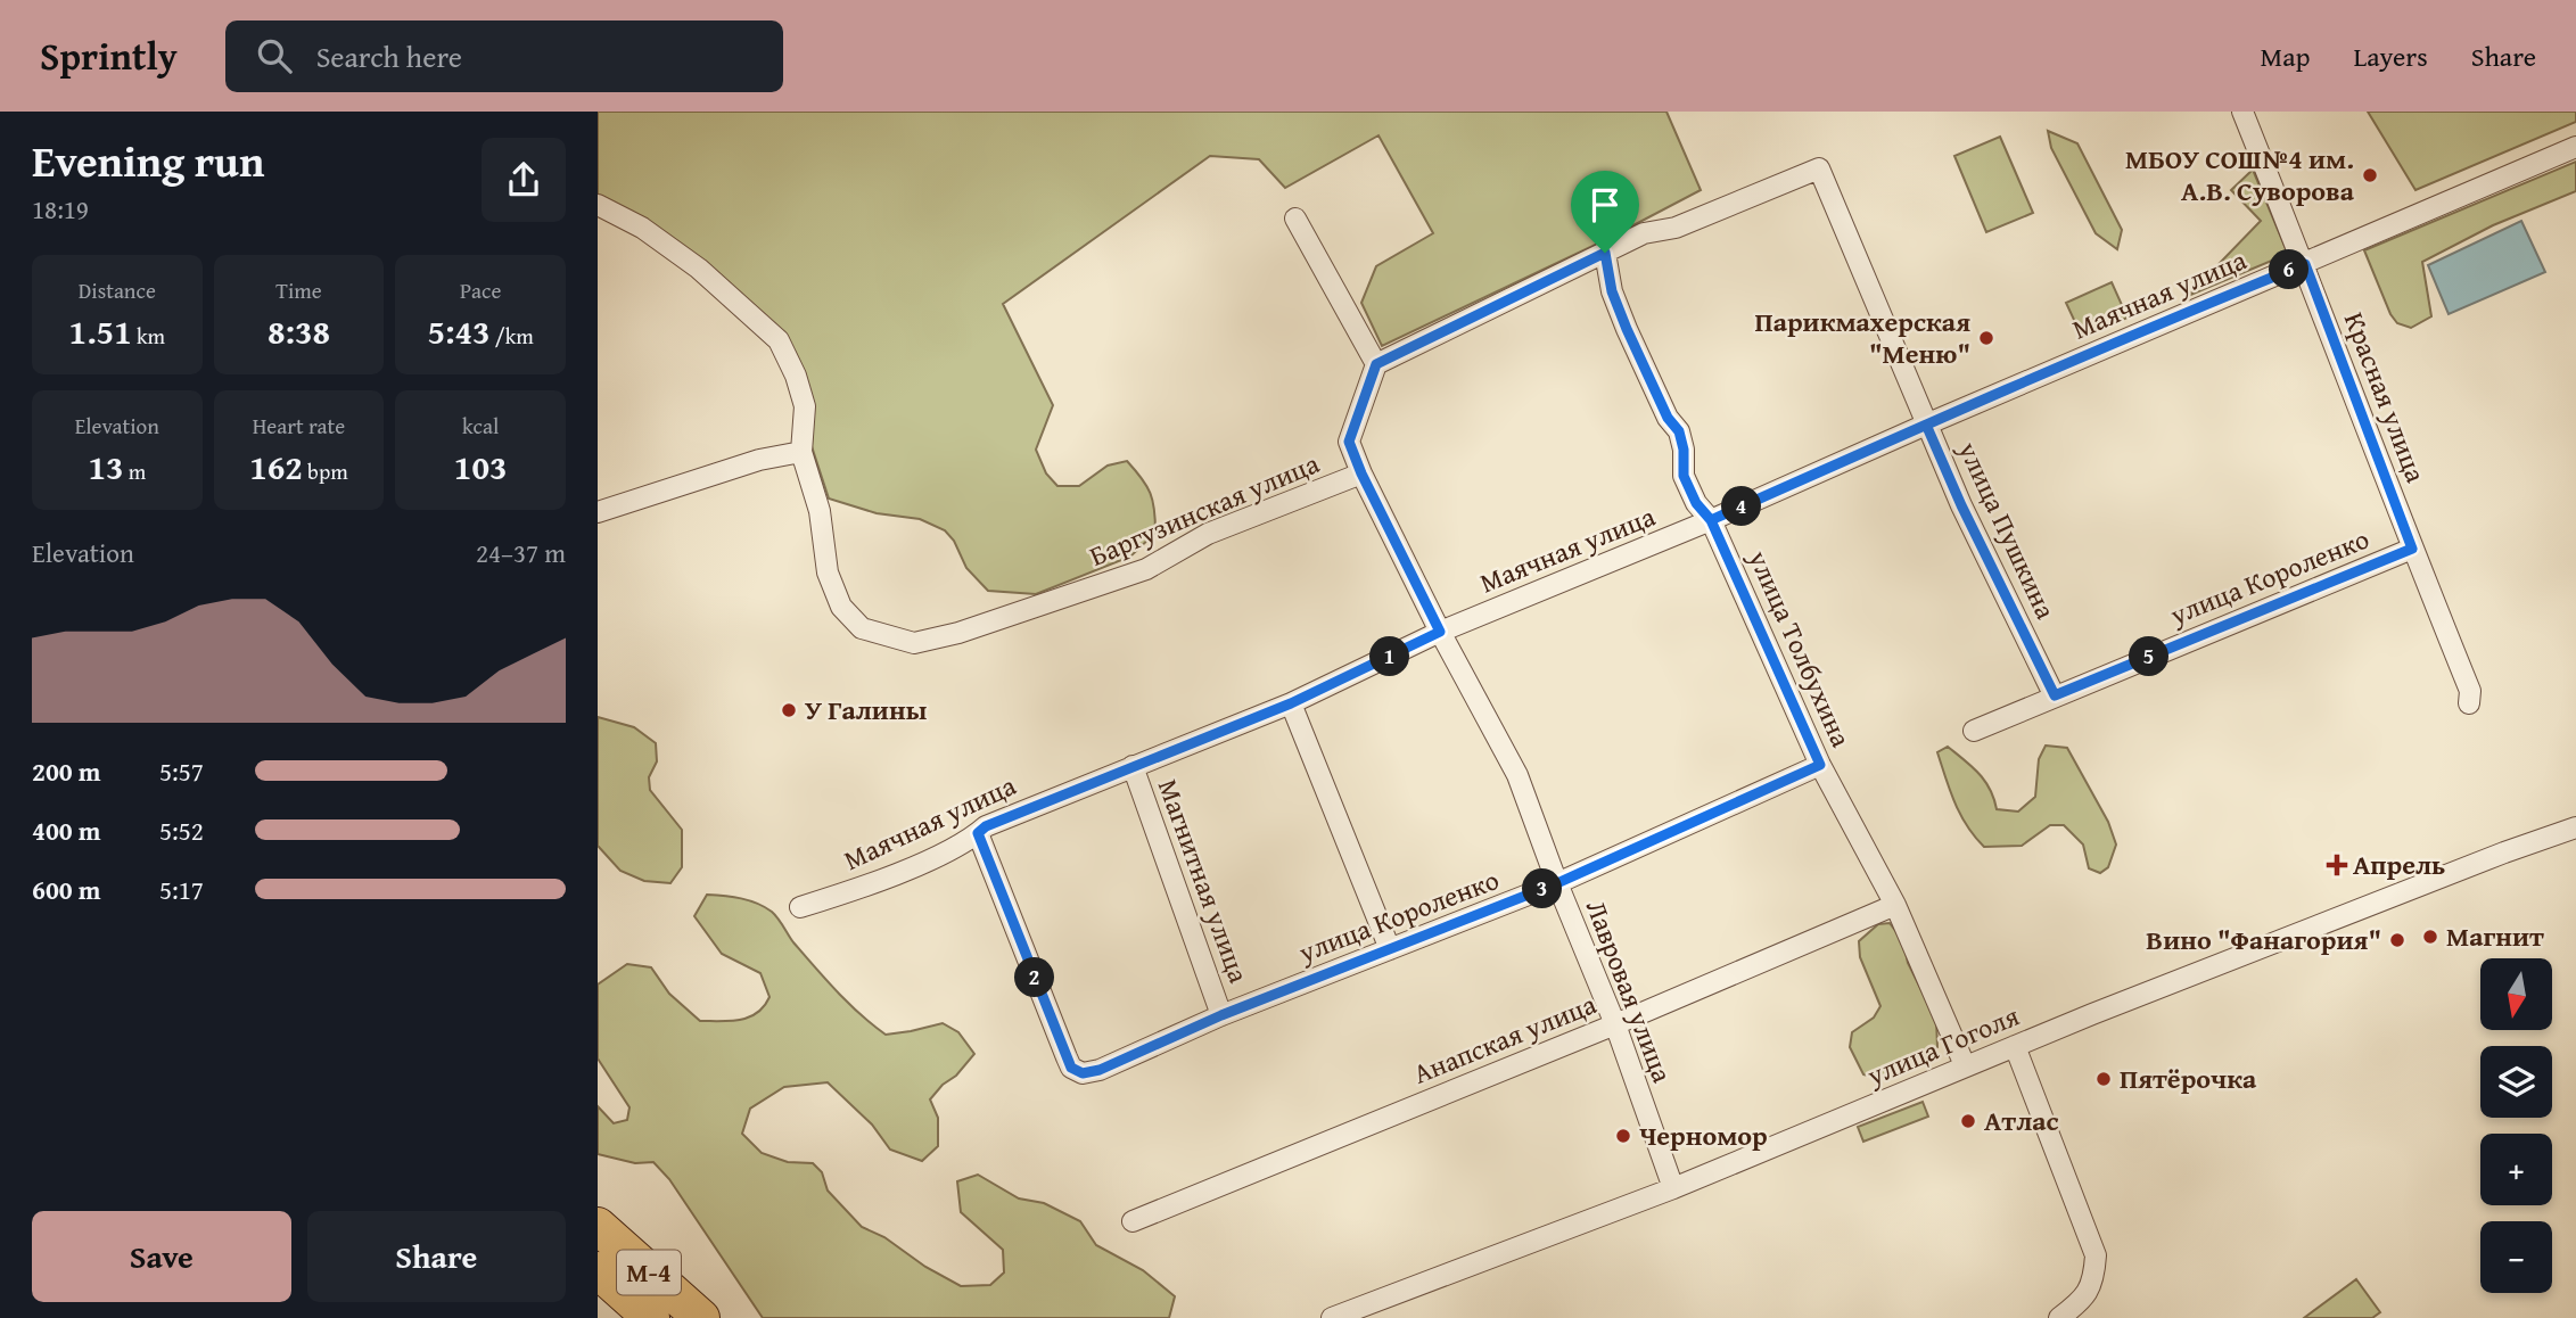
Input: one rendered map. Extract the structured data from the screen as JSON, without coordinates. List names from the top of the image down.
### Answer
{
  "streets": {
    "highway": ["М-4"],
    "street": [
      "Маячная улица",
      "Красная улица",
      "Баргузинская улица",
      "улица Пушкина",
      "улица Короленко",
      "улица Толбухина",
      "Магнитная улица",
      "Лавровая улица",
      "Анапская улица",
      "улица Гоголя"
    ]
  },
  "crossings": [
    ["Маячная улица", "Красная улица"],
    ["Маячная улица", "улица Пушкина"],
    ["Маячная улица", "улица Короленко"],
    ["Маячная улица", "улица Толбухина"],
    ["Маячная улица", "Магнитная улица"],
    ["Маячная улица", "Лавровая улица"],
    ["Красная улица", "улица Короленко"],
    ["Баргузинская улица", "Лавровая улица"],
    ["улица Пушкина", "улица Короленко"],
    ["улица Пушкина", "улица Толбухина"],
    ["улица Короленко", "улица Толбухина"],
    ["улица Короленко", "Магнитная улица"],
    ["улица Короленко", "Лавровая улица"],
    ["улица Толбухина", "Анапская улица"],
    ["улица Толбухина", "улица Гоголя"],
    ["Лавровая улица", "Анапская улица"],
    ["Лавровая улица", "улица Гоголя"]
  ],
  "places": {
    "other": [
      "МБОУ СОШ№4 им. А.В. Суворова",
      "Парикмахерская \"Меню\"",
      "У Галины",
      "Магнит",
      "Вино \"Фанагория\"",
      "Пятёрочка",
      "Атлас",
      "Черномор"
    ],
    "health": ["Апрель"]
  },
  "north": "bottom",
  "page": {
    "header": "Sprintly",
    "search": "Search here",
    "nav": ["Map", "Layers", "Share"],
    "heading": ["Evening run", "18:19"],
    "stats": [
      ["Distance", "1.51 km"],
      ["Time", "8:38"],
      ["Pace", "5:43 /km"],
      ["Elevation", "13 m"],
      ["Heart rate", "162 bpm"],
      ["kcal", "103"]
    ],
    "pins": [
      "6",
      "4",
      "1",
      "5",
      "3",
      "2"
    ],
    "chart": ["Elevation", "24–37 m"],
    "list": [
      {
        "name": "200 m",
        "note": "5:57"
      },
      {
        "name": "400 m",
        "note": "5:52"
      },
      {
        "name": "600 m",
        "note": "5:17"
      }
    ],
    "map_buttons": ["+", "−"],
    "buttons": ["Save", "Share"]
  }
}
